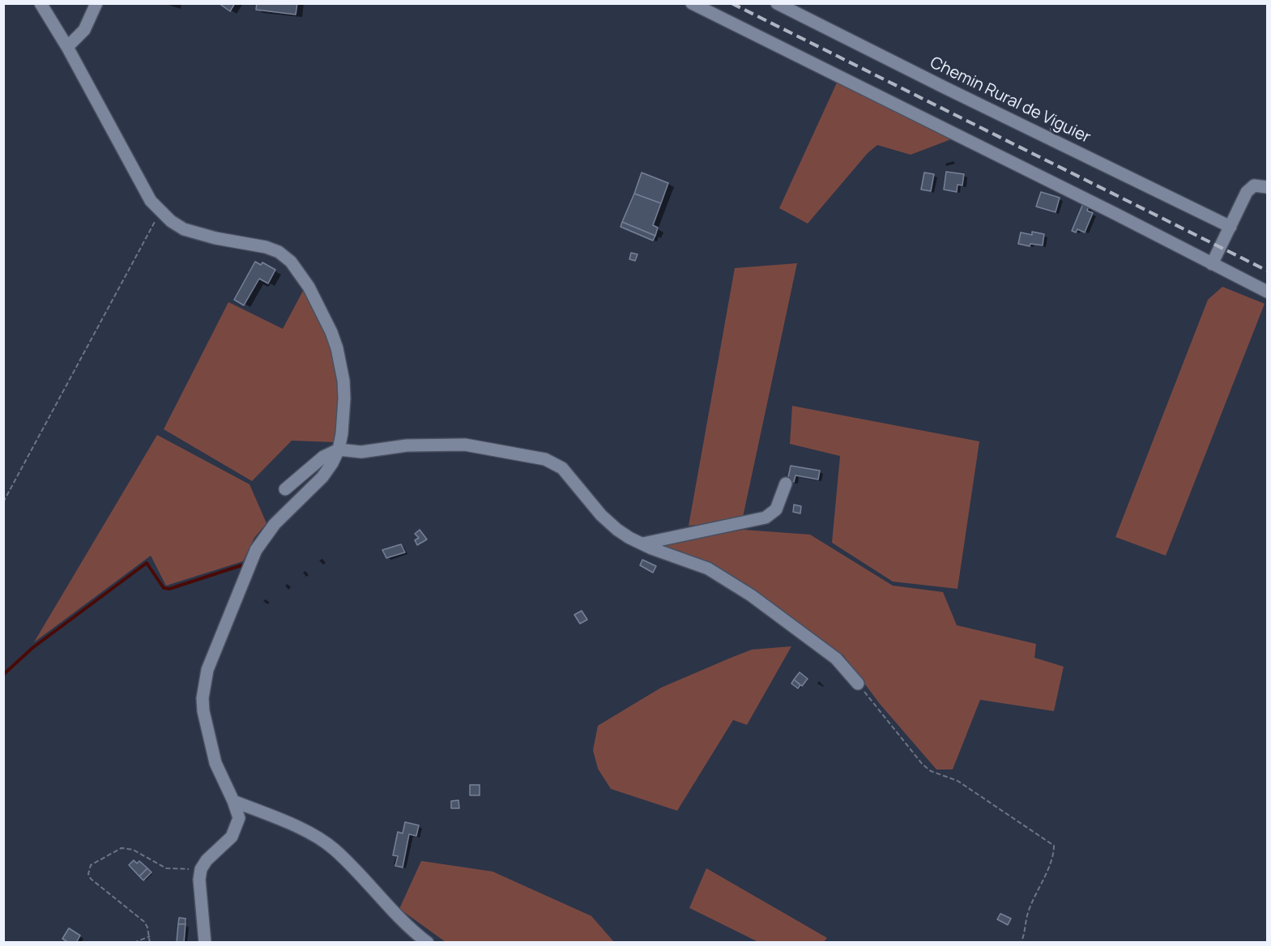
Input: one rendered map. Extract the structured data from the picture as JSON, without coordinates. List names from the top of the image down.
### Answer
{
  "streets": {
    "street": ["Chemin Rural de Viguier"]
  }
}
